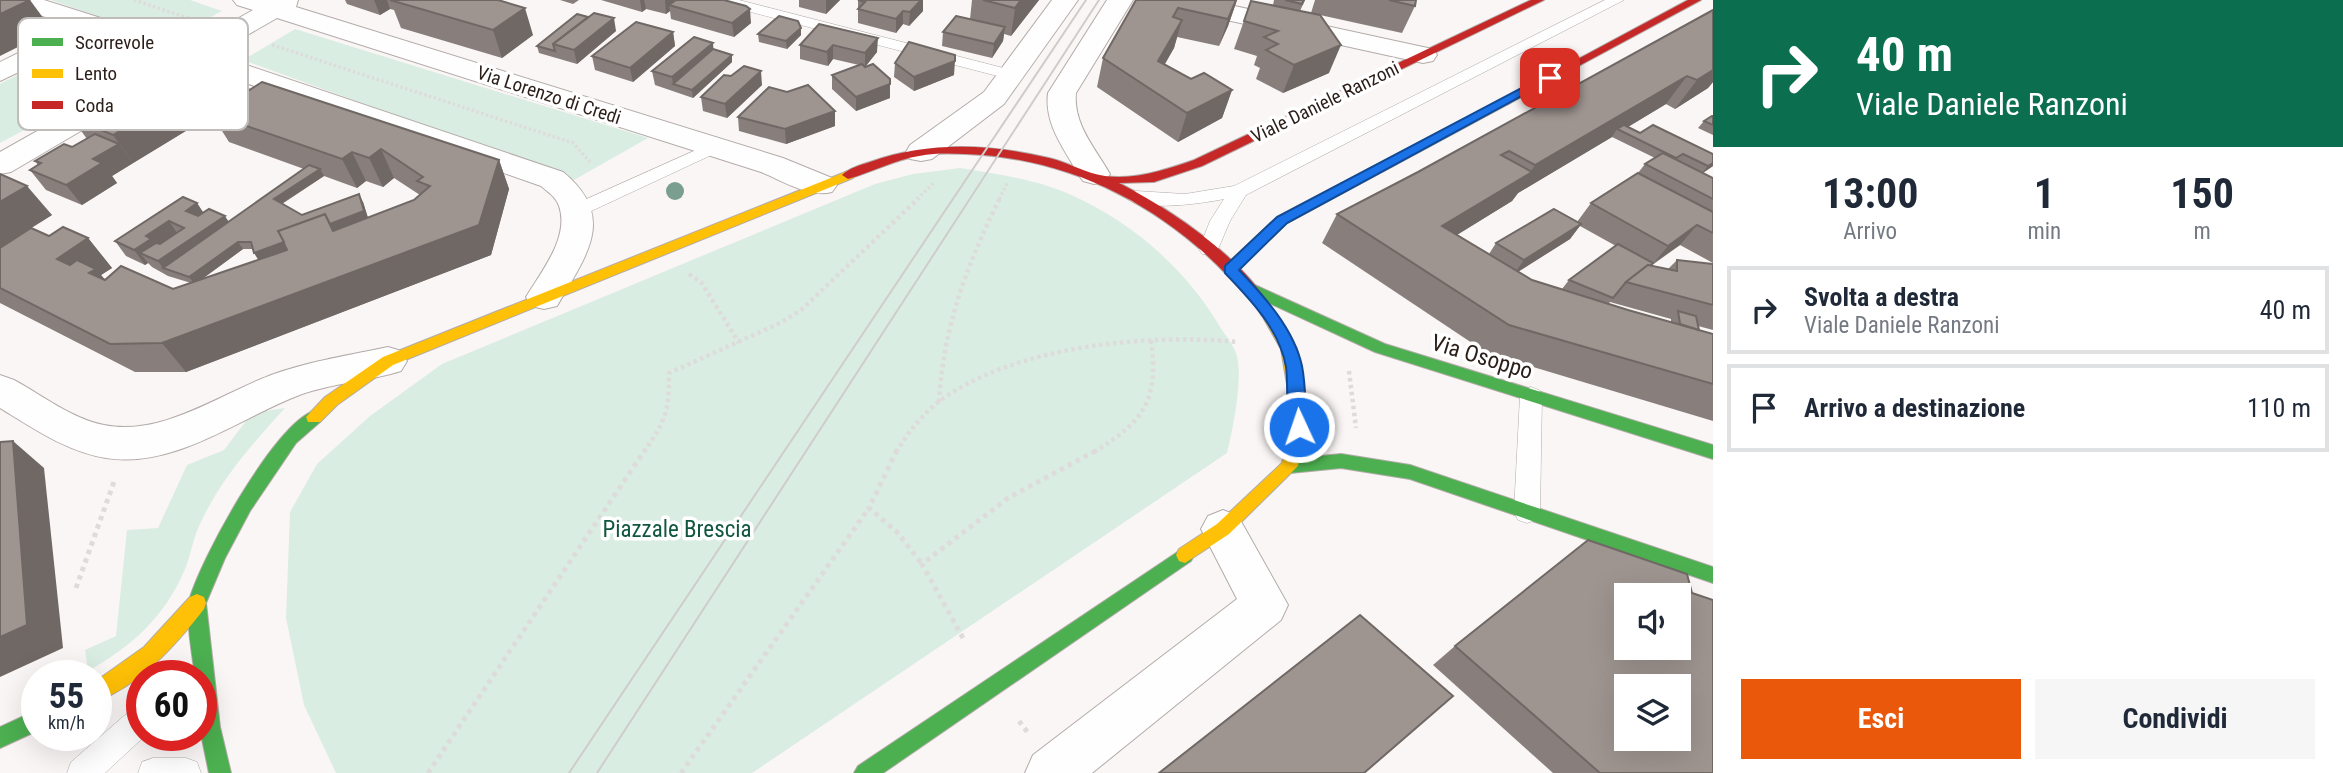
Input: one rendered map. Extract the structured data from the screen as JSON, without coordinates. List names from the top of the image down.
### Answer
{
  "streets": {
    "main road": ["Viale Daniele Ranzoni", "Via Osoppo"],
    "street": ["Via Lorenzo di Credi"]
  },
  "parks": ["Piazzale Brescia"],
  "legend": ["Scorrevole", "Lento", "Coda"],
  "page": {
    "turn": ["40 m", "Viale Daniele Ranzoni"],
    "eta": [
      "13:00",
      "Arrivo",
      "1",
      "min",
      "150",
      "m"
    ],
    "list": [
      {
        "name": "Svolta a destra",
        "note": "Viale Daniele Ranzoni",
        "value": "40 m"
      },
      {
        "name": "Arrivo a destinazione",
        "value": "110 m"
      }
    ],
    "speed": "55 km/h",
    "limit": "60",
    "buttons": ["Esci", "Condividi"]
  }
}
